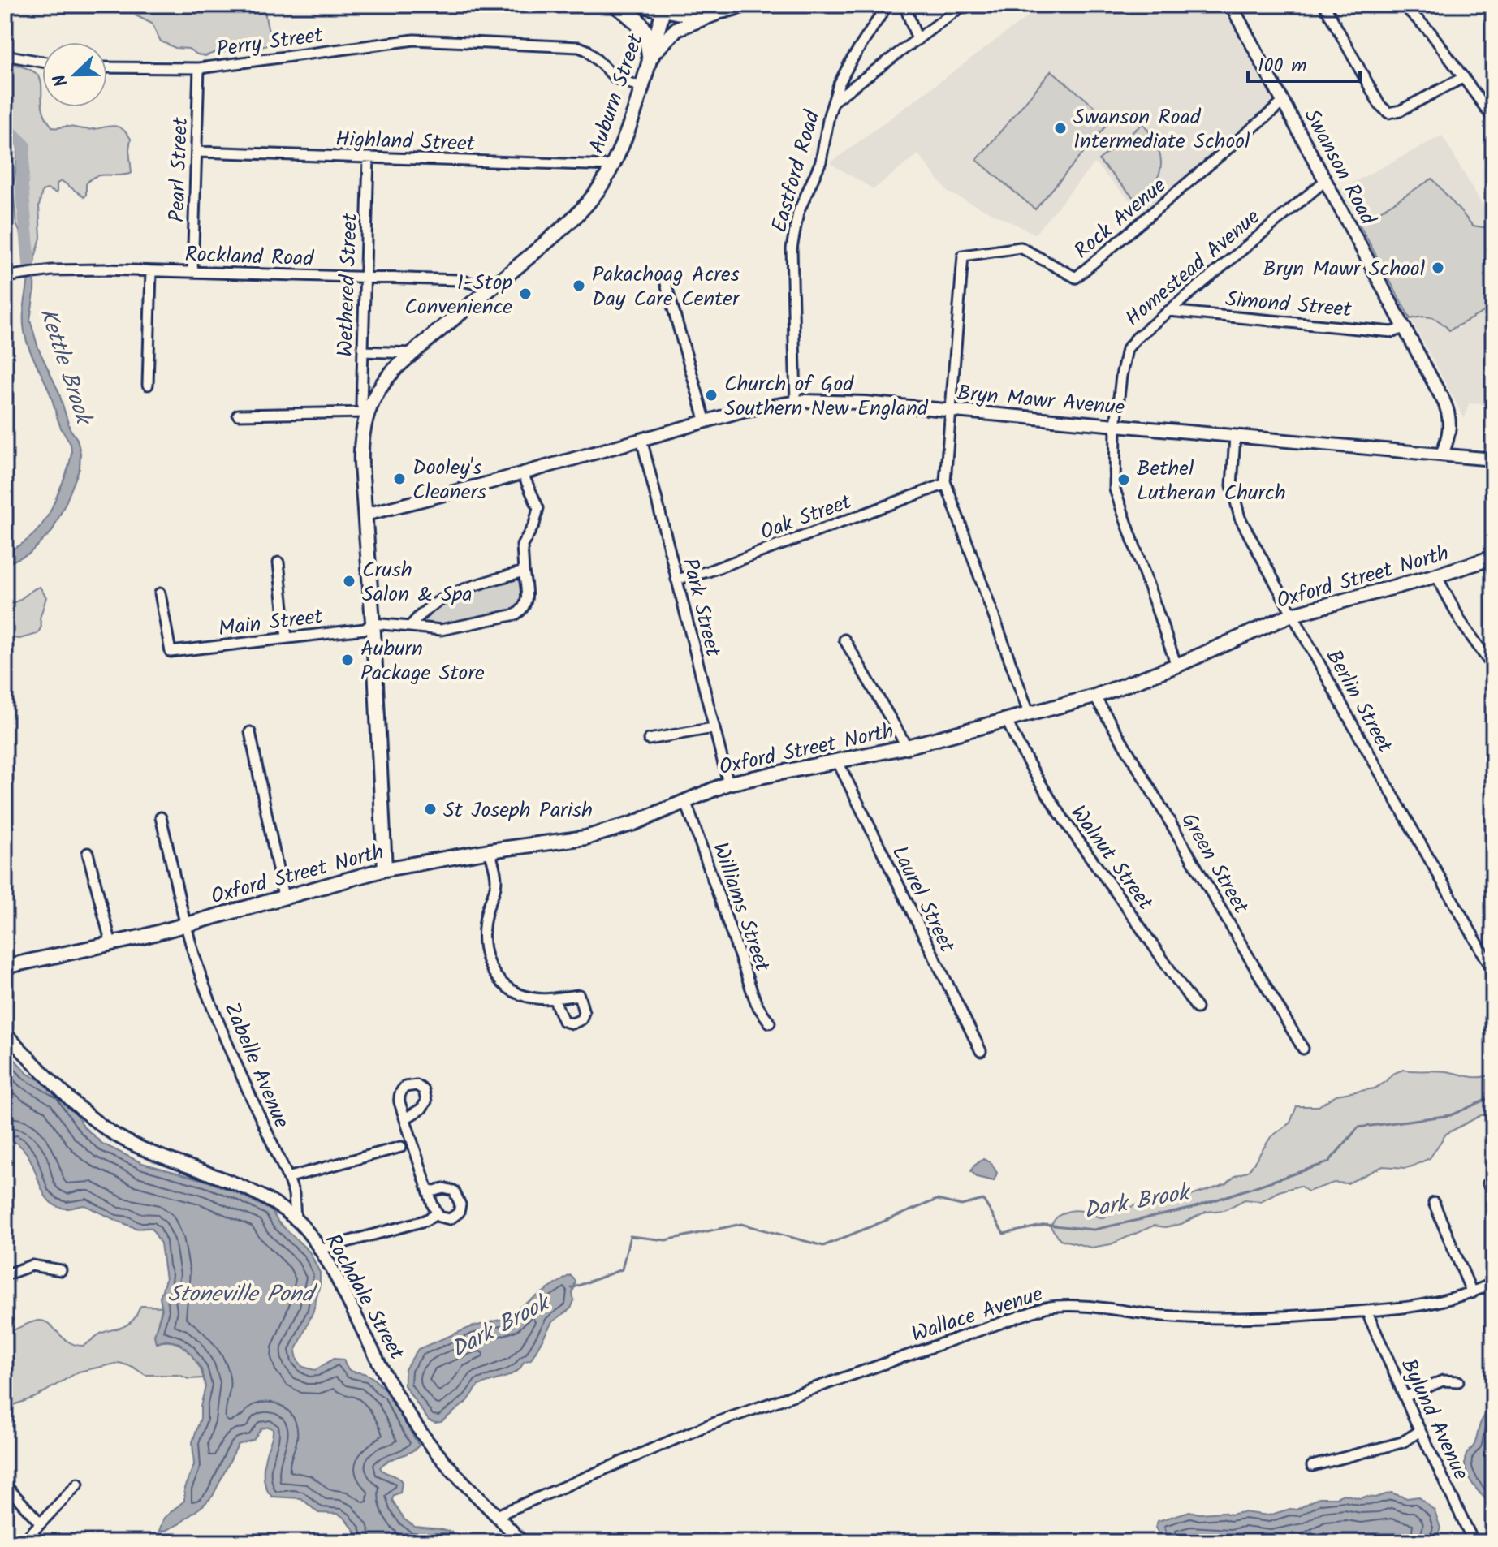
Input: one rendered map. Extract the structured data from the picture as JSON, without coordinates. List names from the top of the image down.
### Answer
{
  "streets": {
    "main road": ["Auburn Street", "Oxford Street North"],
    "street": [
      "Perry Street",
      "Highland Street",
      "Swanson Road",
      "Pearl Street",
      "Eastford Road",
      "Rock Avenue",
      "Rockland Road",
      "Homestead Avenue",
      "Wethered Street",
      "Simond Street",
      "Bryn Mawr Avenue",
      "Oak Street",
      "Park Street",
      "Main Street",
      "Berlin Street",
      "Walnut Street",
      "Green Street",
      "Laurel Street",
      "Williams Street",
      "Zabelle Avenue",
      "Rochdale Street",
      "Wallace Avenue",
      "Bylund Avenue"
    ]
  },
  "crossings": [
    ["Perry Street", "Auburn Street"],
    ["Perry Street", "Pearl Street"],
    ["Auburn Street", "Highland Street"],
    ["Auburn Street", "Rockland Road"],
    ["Auburn Street", "Wethered Street"],
    ["Auburn Street", "Bryn Mawr Avenue"],
    ["Auburn Street", "Oxford Street North"],
    ["Auburn Street", "Main Street"],
    ["Highland Street", "Pearl Street"],
    ["Highland Street", "Wethered Street"],
    ["Swanson Road", "Rock Avenue"],
    ["Swanson Road", "Homestead Avenue"],
    ["Swanson Road", "Simond Street"],
    ["Swanson Road", "Bryn Mawr Avenue"],
    ["Pearl Street", "Rockland Road"],
    ["Eastford Road", "Bryn Mawr Avenue"],
    ["Rock Avenue", "Bryn Mawr Avenue"],
    ["Rock Avenue", "Oak Street"],
    ["Rock Avenue", "Oxford Street North"],
    ["Rockland Road", "Wethered Street"],
    ["Homestead Avenue", "Simond Street"],
    ["Homestead Avenue", "Bryn Mawr Avenue"],
    ["Homestead Avenue", "Oxford Street North"],
    ["Bryn Mawr Avenue", "Park Street"],
    ["Bryn Mawr Avenue", "Berlin Street"],
    ["Oak Street", "Park Street"],
    ["Oxford Street North", "Park Street"],
    ["Oxford Street North", "Berlin Street"],
    ["Oxford Street North", "Walnut Street"],
    ["Oxford Street North", "Green Street"],
    ["Oxford Street North", "Laurel Street"],
    ["Oxford Street North", "Williams Street"],
    ["Oxford Street North", "Zabelle Avenue"],
    ["Zabelle Avenue", "Rochdale Street"],
    ["Rochdale Street", "Wallace Avenue"],
    ["Wallace Avenue", "Bylund Avenue"]
  ],
  "water": ["Kettle Brook", "Dark Brook", "Stoneville Pond"],
  "places": [
    "Swanson Road Intermediate School",
    "Bryn Mawr School",
    "Pakachoag Acres Day Care Center",
    "1-Stop Convenience",
    "Church of God Southern New England",
    "Dooley's Cleaners",
    "Bethel Lutheran Church",
    "Crush Salon & Spa",
    "Auburn Package Store",
    "St Joseph Parish"
  ],
  "scale_bar": "100 m",
  "north": "left"
}
